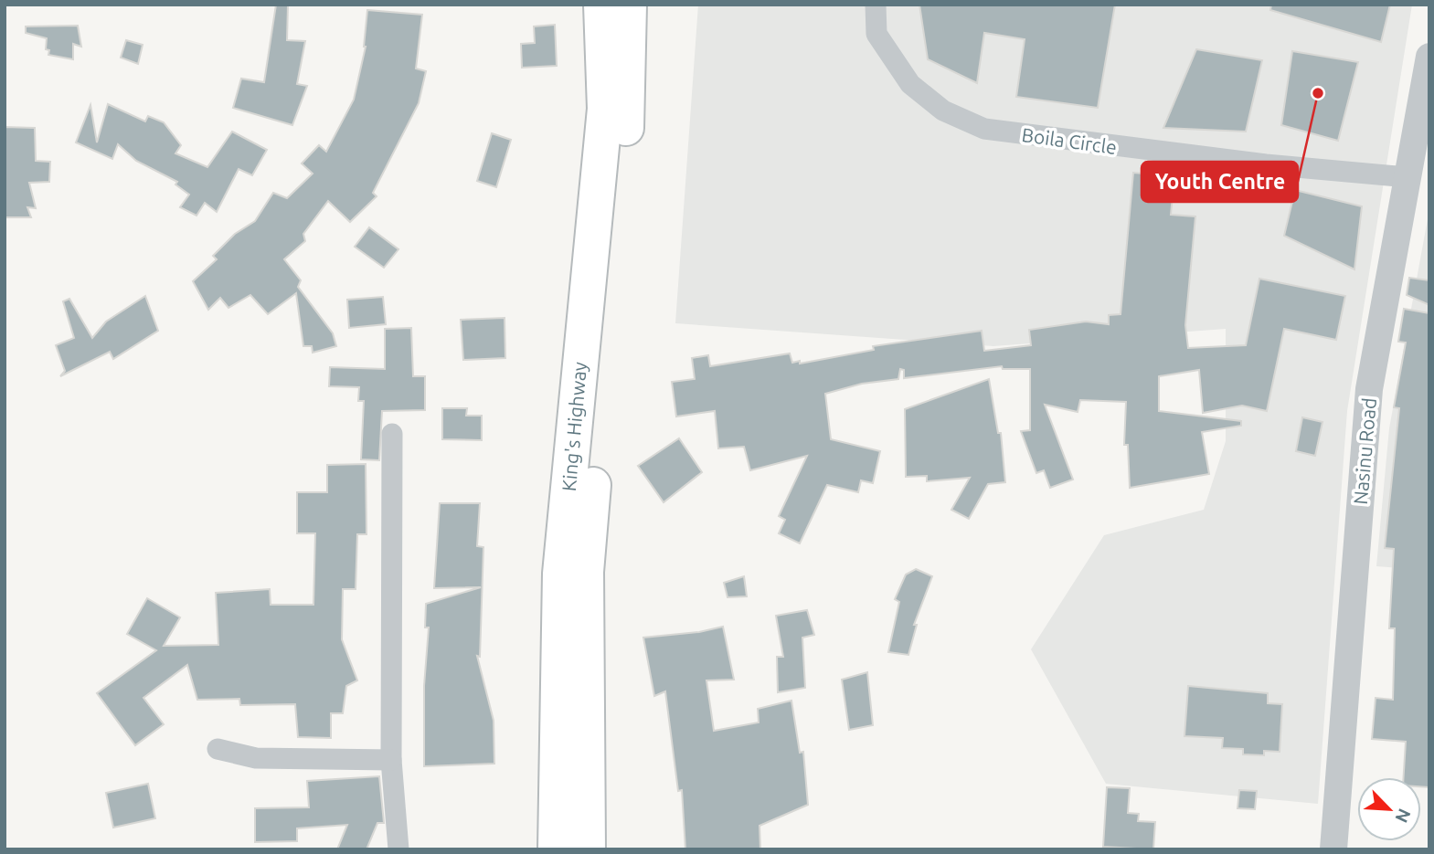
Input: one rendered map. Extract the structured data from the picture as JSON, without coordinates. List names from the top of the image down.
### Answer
{
  "streets": {
    "highway": ["King's Highway"],
    "street": ["Boila Circle", "Nasinu Road"]
  },
  "crossings": [
    ["Boila Circle", "Nasinu Road"]
  ],
  "places": ["Youth Centre"],
  "north": "bottom right"
}
